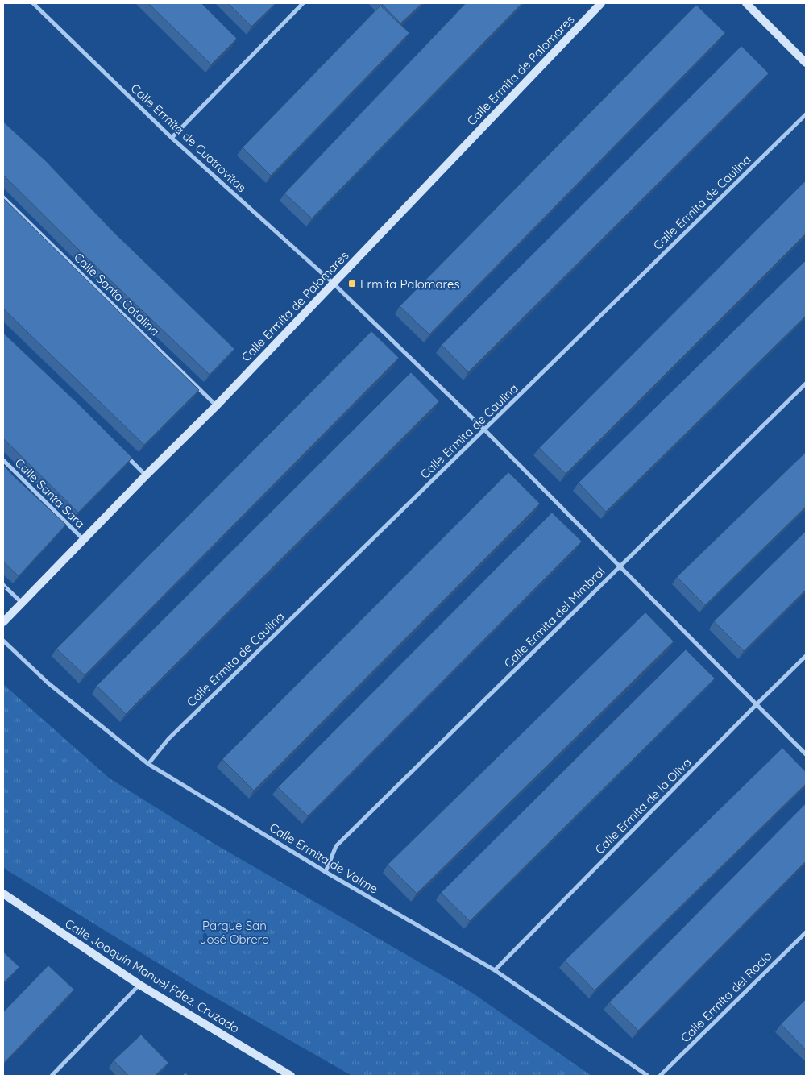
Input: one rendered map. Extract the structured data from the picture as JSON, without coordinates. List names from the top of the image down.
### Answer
{
  "streets": {
    "street": [
      "Calle Ermita de Palomares",
      "Calle Ermita de Cuatrovitas",
      "Calle Ermita de Caulina",
      "Calle Santa Catalina",
      "Calle Santa Sara",
      "Calle Ermita del Mimbral",
      "Calle Ermita de la Oliva",
      "Calle Ermita de Valme",
      "Calle Joaquín Manuel Fdez. Cruzado",
      "Calle Ermita del Rocío"
    ]
  },
  "crossings": [
    ["Calle Ermita de Palomares", "Calle Ermita de Cuatrovitas"],
    ["Calle Ermita de Palomares", "Calle Santa Catalina"],
    ["Calle Ermita de Palomares", "Calle Santa Sara"],
    ["Calle Ermita de Cuatrovitas", "Calle Ermita de Caulina"],
    ["Calle Ermita de Cuatrovitas", "Calle Ermita del Mimbral"],
    ["Calle Ermita de Cuatrovitas", "Calle Ermita de la Oliva"],
    ["Calle Ermita de Caulina", "Calle Ermita de Valme"],
    ["Calle Ermita del Mimbral", "Calle Ermita de Valme"],
    ["Calle Ermita de la Oliva", "Calle Ermita de Valme"]
  ],
  "parks": ["Parque San José Obrero"],
  "places": {
    "transit": ["Ermita Palomares"]
  }
}
